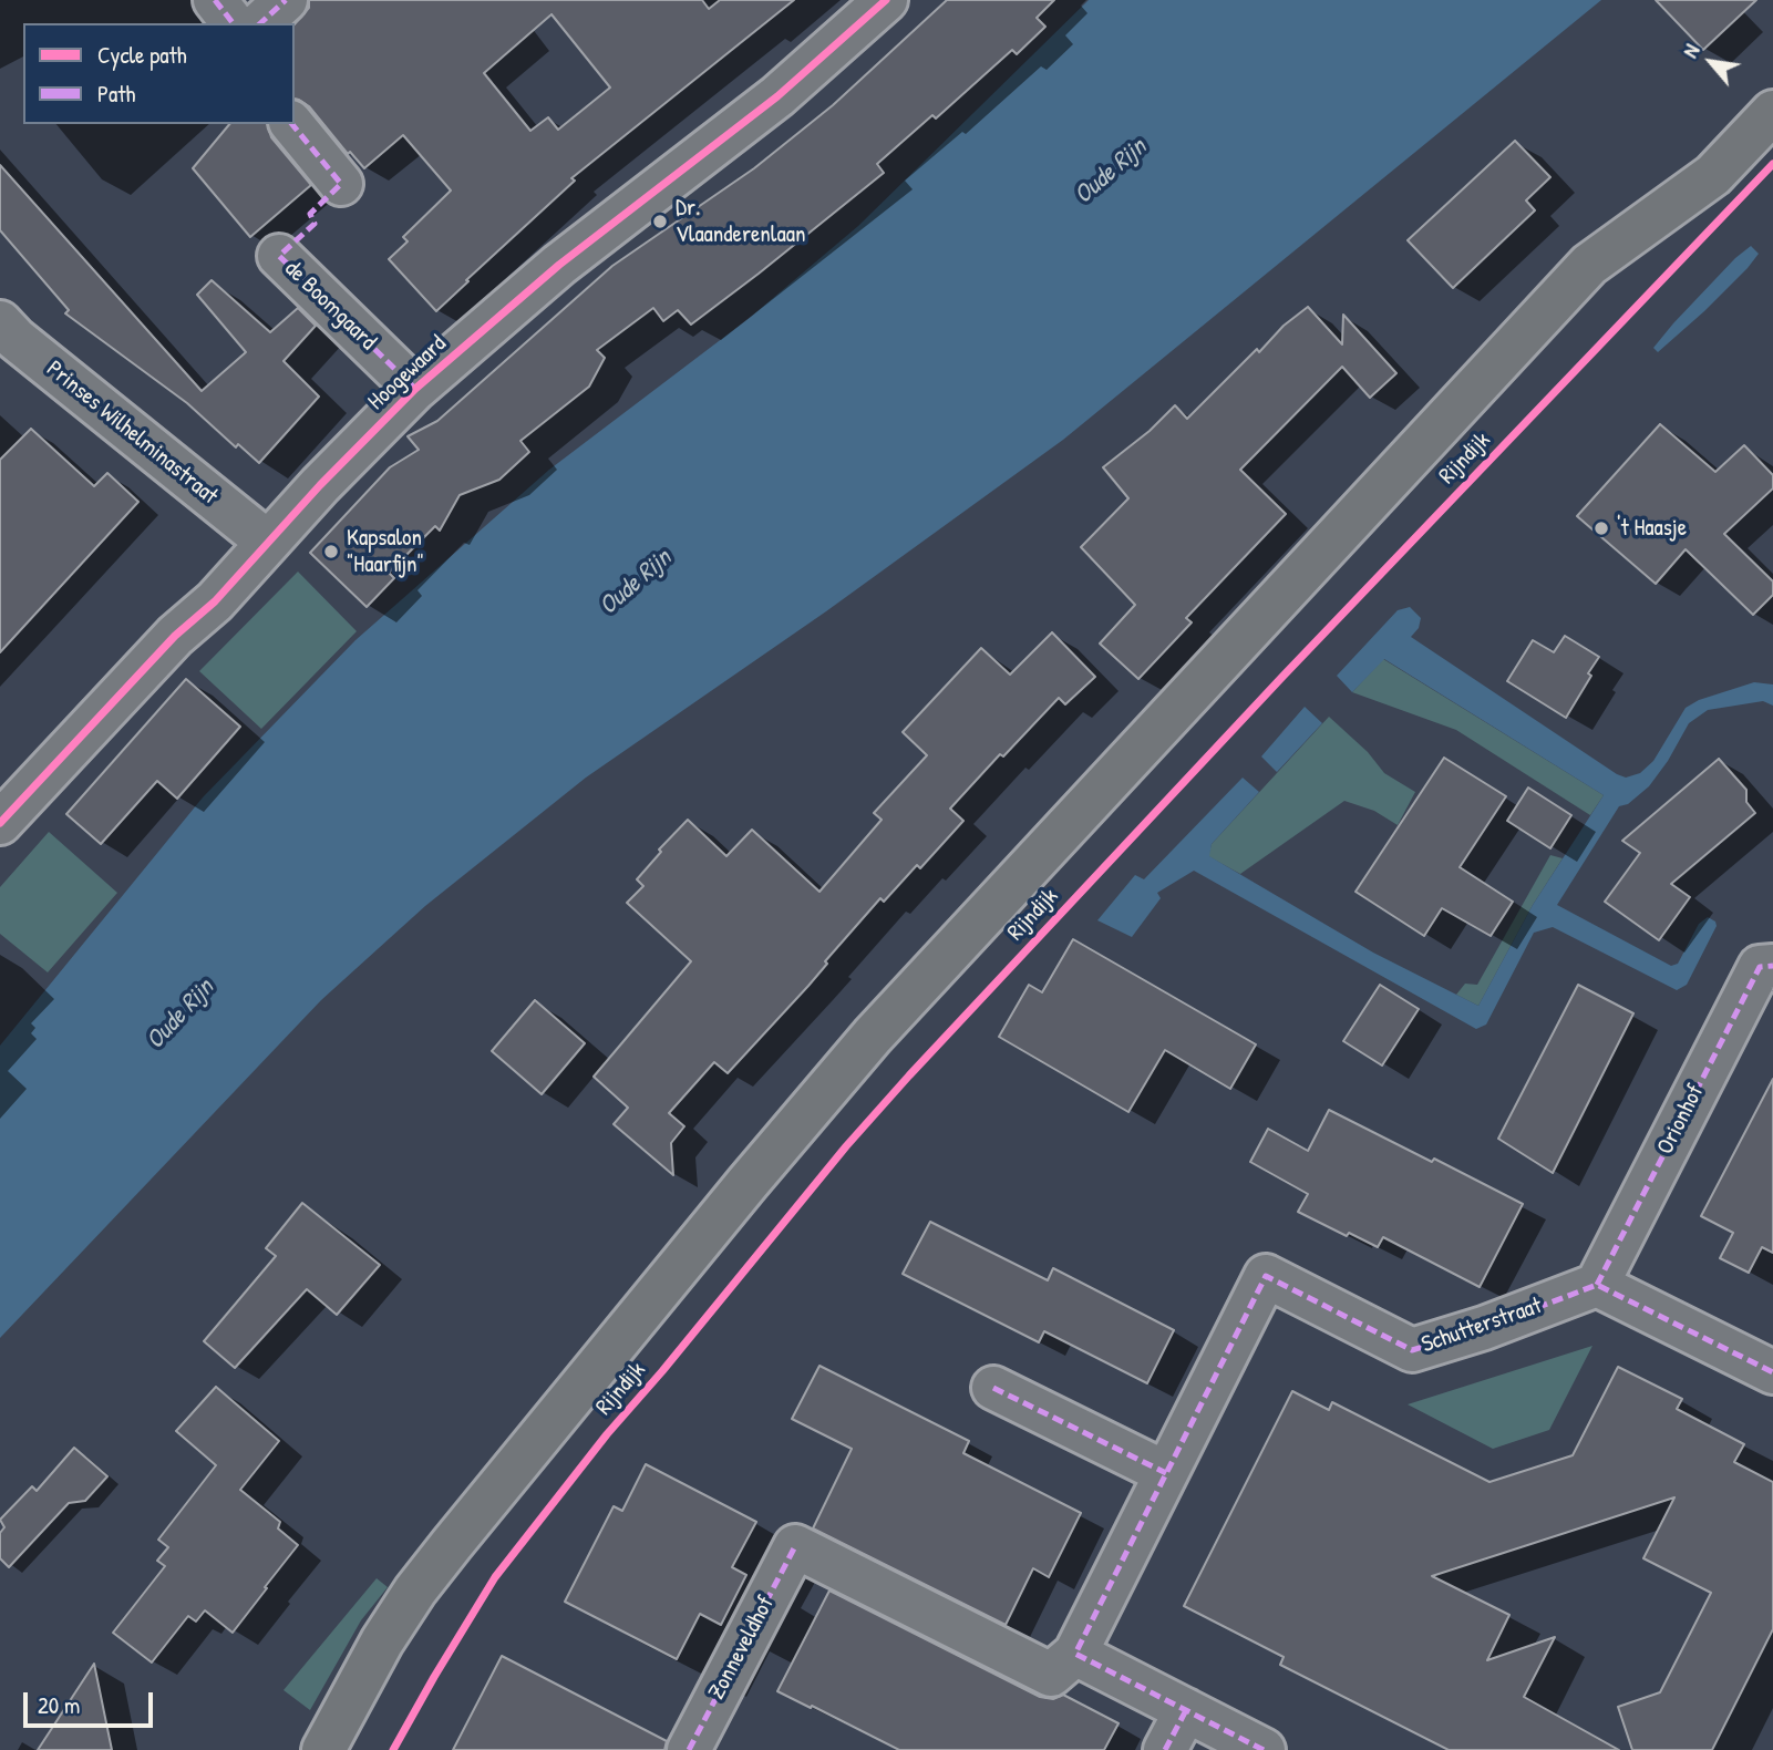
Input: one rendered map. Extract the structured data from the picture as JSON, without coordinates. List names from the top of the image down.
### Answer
{
  "streets": {
    "main road": ["Rijndijk"],
    "street": [
      "de Boomgaard",
      "Hoogewaard",
      "Prinses Wilhelminastraat",
      "Orionhof",
      "Schutterstraat",
      "Zonneveldhof"
    ]
  },
  "crossings": [
    ["de Boomgaard", "Hoogewaard"],
    ["Hoogewaard", "Prinses Wilhelminastraat"],
    ["Orionhof", "Schutterstraat"],
    ["Schutterstraat", "Zonneveldhof"]
  ],
  "water": ["Oude Rijn"],
  "places": ["Dr. Vlaanderenlaan", "'t Haasje", "Kapsalon \"Haarfijn\""],
  "legend": ["Cycle path", "Path"],
  "scale_bar": "20 m",
  "north": "top left"
}
